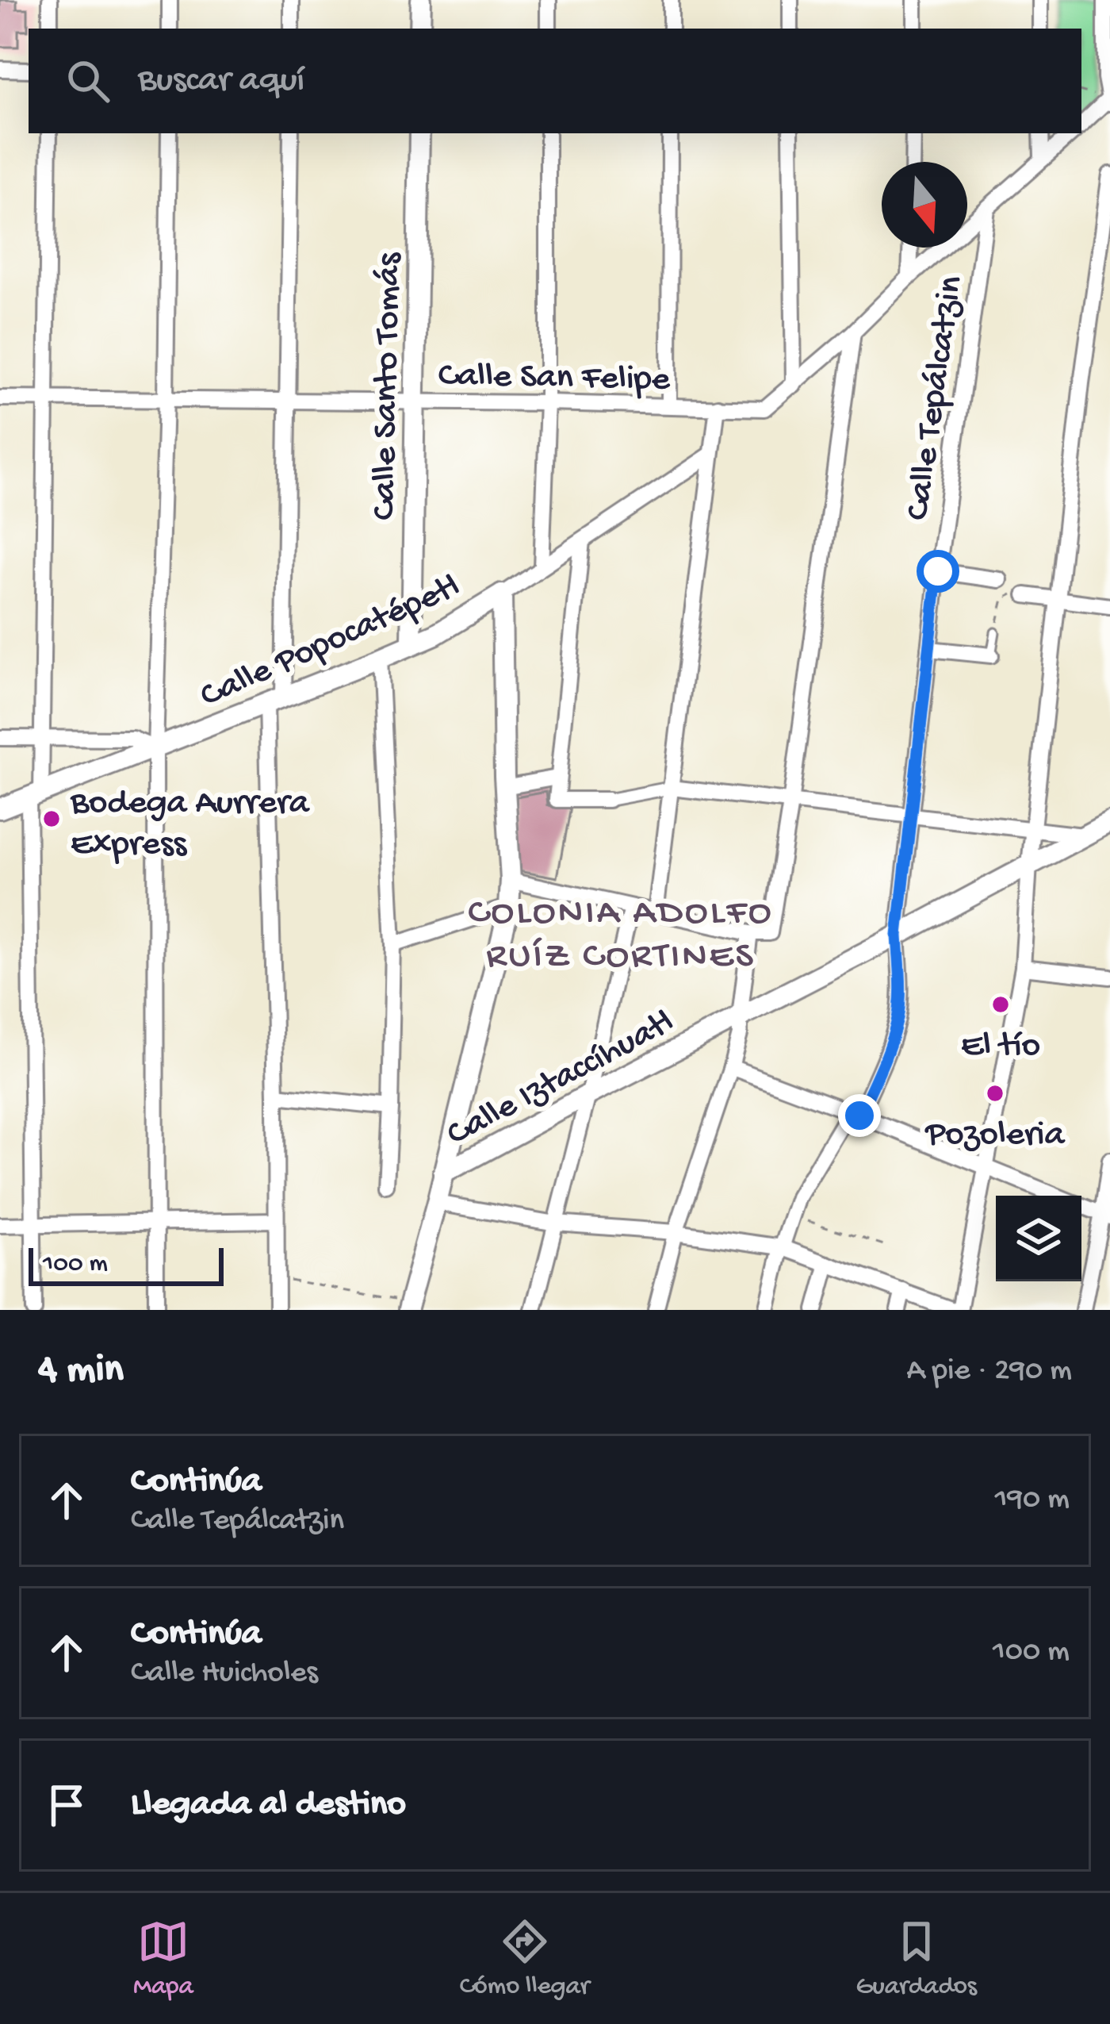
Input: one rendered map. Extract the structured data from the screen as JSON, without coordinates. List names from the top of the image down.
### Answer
{
  "streets": {
    "street": [
      "Calle San Felipe",
      "Calle Santo Tomás",
      "Calle Tepálcatzin",
      "Calle Popocatépetl",
      "Calle Iztaccíhuatl"
    ]
  },
  "crossings": [
    ["Calle San Felipe", "Calle Santo Tomás"],
    ["Calle Santo Tomás", "Calle Popocatépetl"],
    ["Calle Tepálcatzin", "Calle Iztaccíhuatl"]
  ],
  "districts": ["COLONIA ADOLFO RUÍZ CORTINES"],
  "places": ["Bodega Aurrera Express", "El tío", "Pozoleria"],
  "scale_bar": "100 m",
  "north": "bottom",
  "page": {
    "search": "Buscar aquí",
    "scale": "100 m",
    "heading": ["4 min", "A pie · 290 m"],
    "list": [
      ["Continúa", "Calle Tepálcatzin", "190 m"],
      ["Continúa", "Calle Huicholes", "100 m"],
      "Llegada al destino"
    ],
    "nav": ["Mapa", "Cómo llegar", "Guardados"]
  }
}
